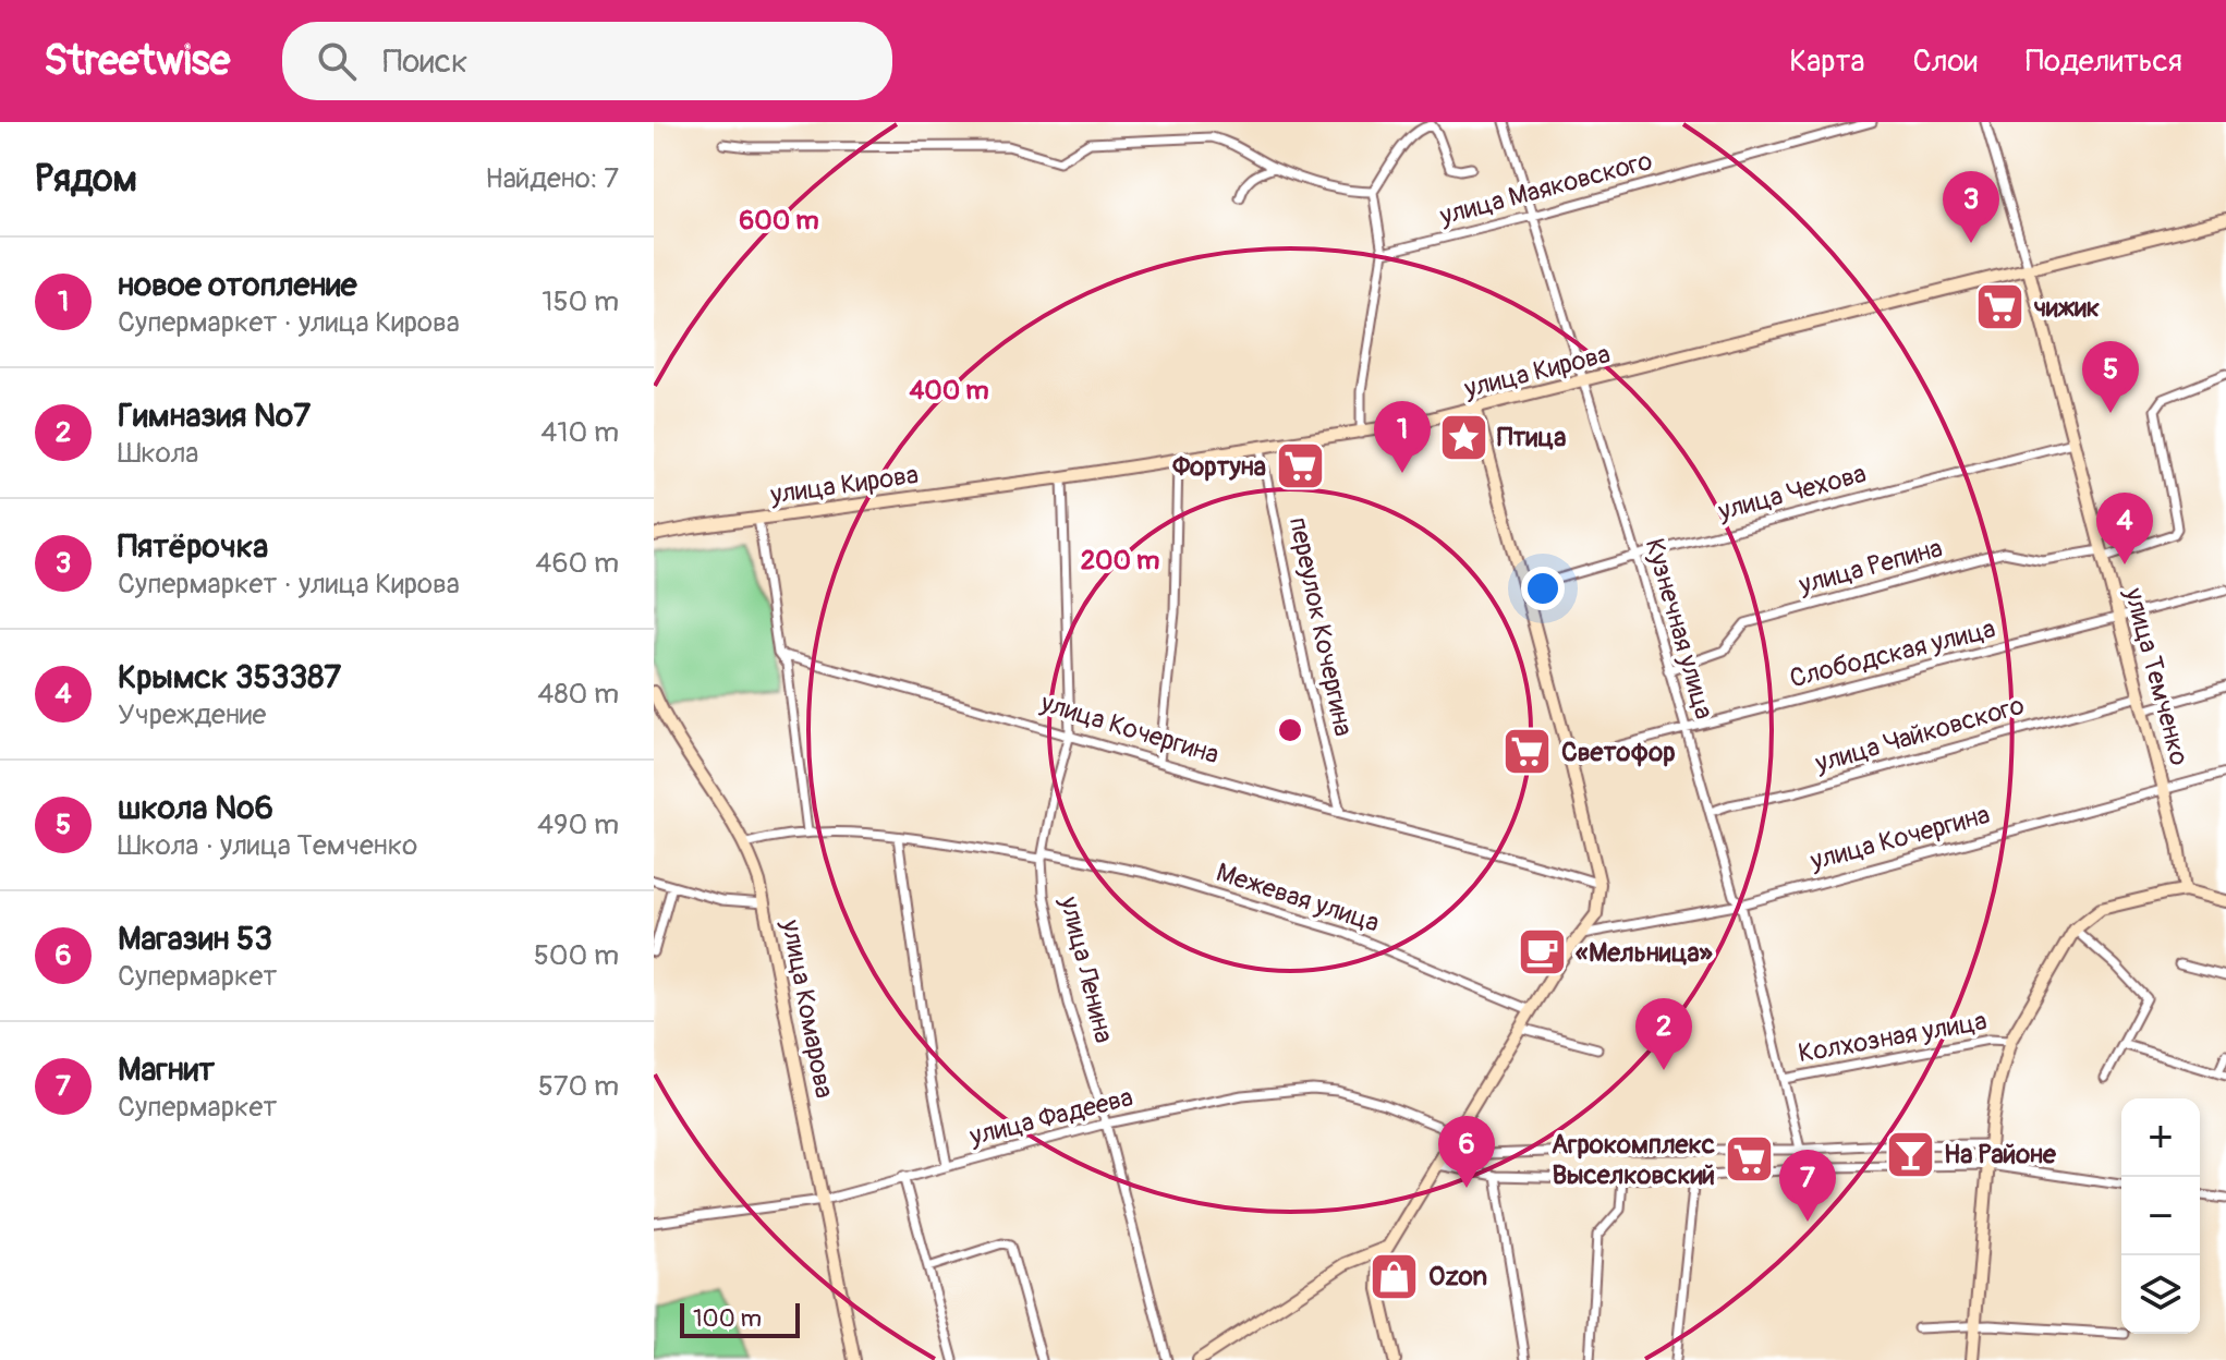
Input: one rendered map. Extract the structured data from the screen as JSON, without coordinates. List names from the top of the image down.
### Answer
{
  "streets": {
    "main road": [
      "улица Кирова",
      "улица Темченко",
      "улица Комарова",
      "Колхозная улица"
    ],
    "street": [
      "улица Маяковского",
      "улица Чехова",
      "улица Репина",
      "переулок Кочергина",
      "Кузнечная улица",
      "Слободская улица",
      "улица Кочергина",
      "улица Чайковского",
      "Межевая улица",
      "улица Ленина",
      "улица Фадеева"
    ]
  },
  "crossings": [
    ["улица Маяковского", "Кузнечная улица"],
    ["улица Кирова", "переулок Кочергина"],
    ["улица Кирова", "Кузнечная улица"],
    ["улица Кирова", "улица Темченко"],
    ["улица Кирова", "улица Ленина"],
    ["улица Чехова", "Кузнечная улица"],
    ["улица Чехова", "улица Темченко"],
    ["улица Репина", "Кузнечная улица"],
    ["улица Репина", "улица Темченко"],
    ["переулок Кочергина", "улица Кочергина"],
    ["Кузнечная улица", "Слободская улица"],
    ["Кузнечная улица", "улица Кочергина"],
    ["Кузнечная улица", "улица Чайковского"],
    ["Кузнечная улица", "Колхозная улица"],
    ["Слободская улица", "улица Темченко"],
    ["улица Темченко", "улица Кочергина"],
    ["улица Темченко", "улица Чайковского"],
    ["улица Темченко", "Колхозная улица"],
    ["улица Кочергина", "улица Ленина"],
    ["Межевая улица", "улица Ленина"],
    ["Межевая улица", "улица Комарова"],
    ["улица Ленина", "улица Фадеева"],
    ["улица Комарова", "улица Фадеева"]
  ],
  "places": {
    "supermarket": [
      "чижик",
      "Фортуна",
      "Светофор",
      "Агрокомплекс Выселковский"
    ],
    "place": ["Птица"],
    "cafe": ["«Мельница»"],
    "bar": ["На Районе"],
    "shop": ["Ozon"]
  },
  "scale_bar": "100 m",
  "page": {
    "header": "Streetwise",
    "search": "Поиск",
    "nav": ["Карта", "Слои", "Поделиться"],
    "heading": ["Рядом", "Найдено: 7"],
    "pins": [
      "3",
      "5",
      "1",
      "4",
      "2",
      "6",
      "7"
    ],
    "list": [
      {
        "mark": "1",
        "name": "новое отопление",
        "note": "Супермаркет · улица Кирова",
        "value": "150 m"
      },
      {
        "mark": "2",
        "name": "Гимназия №7",
        "note": "Школа",
        "value": "410 m"
      },
      {
        "mark": "3",
        "name": "Пятёрочка",
        "note": "Супермаркет · улица Кирова",
        "value": "460 m"
      },
      {
        "mark": "4",
        "name": "Крымск 353387",
        "note": "Учреждение",
        "value": "480 m"
      },
      {
        "mark": "5",
        "name": "школа №6",
        "note": "Школа · улица Темченко",
        "value": "490 m"
      },
      {
        "mark": "6",
        "name": "Магазин 53",
        "note": "Супермаркет",
        "value": "500 m"
      },
      {
        "mark": "7",
        "name": "Магнит",
        "note": "Супермаркет",
        "value": "570 m"
      }
    ],
    "map_buttons": ["+", "−"],
    "scale": "100 m"
  },
  "rings": ["600 m", "400 m", "200 m"]
}
